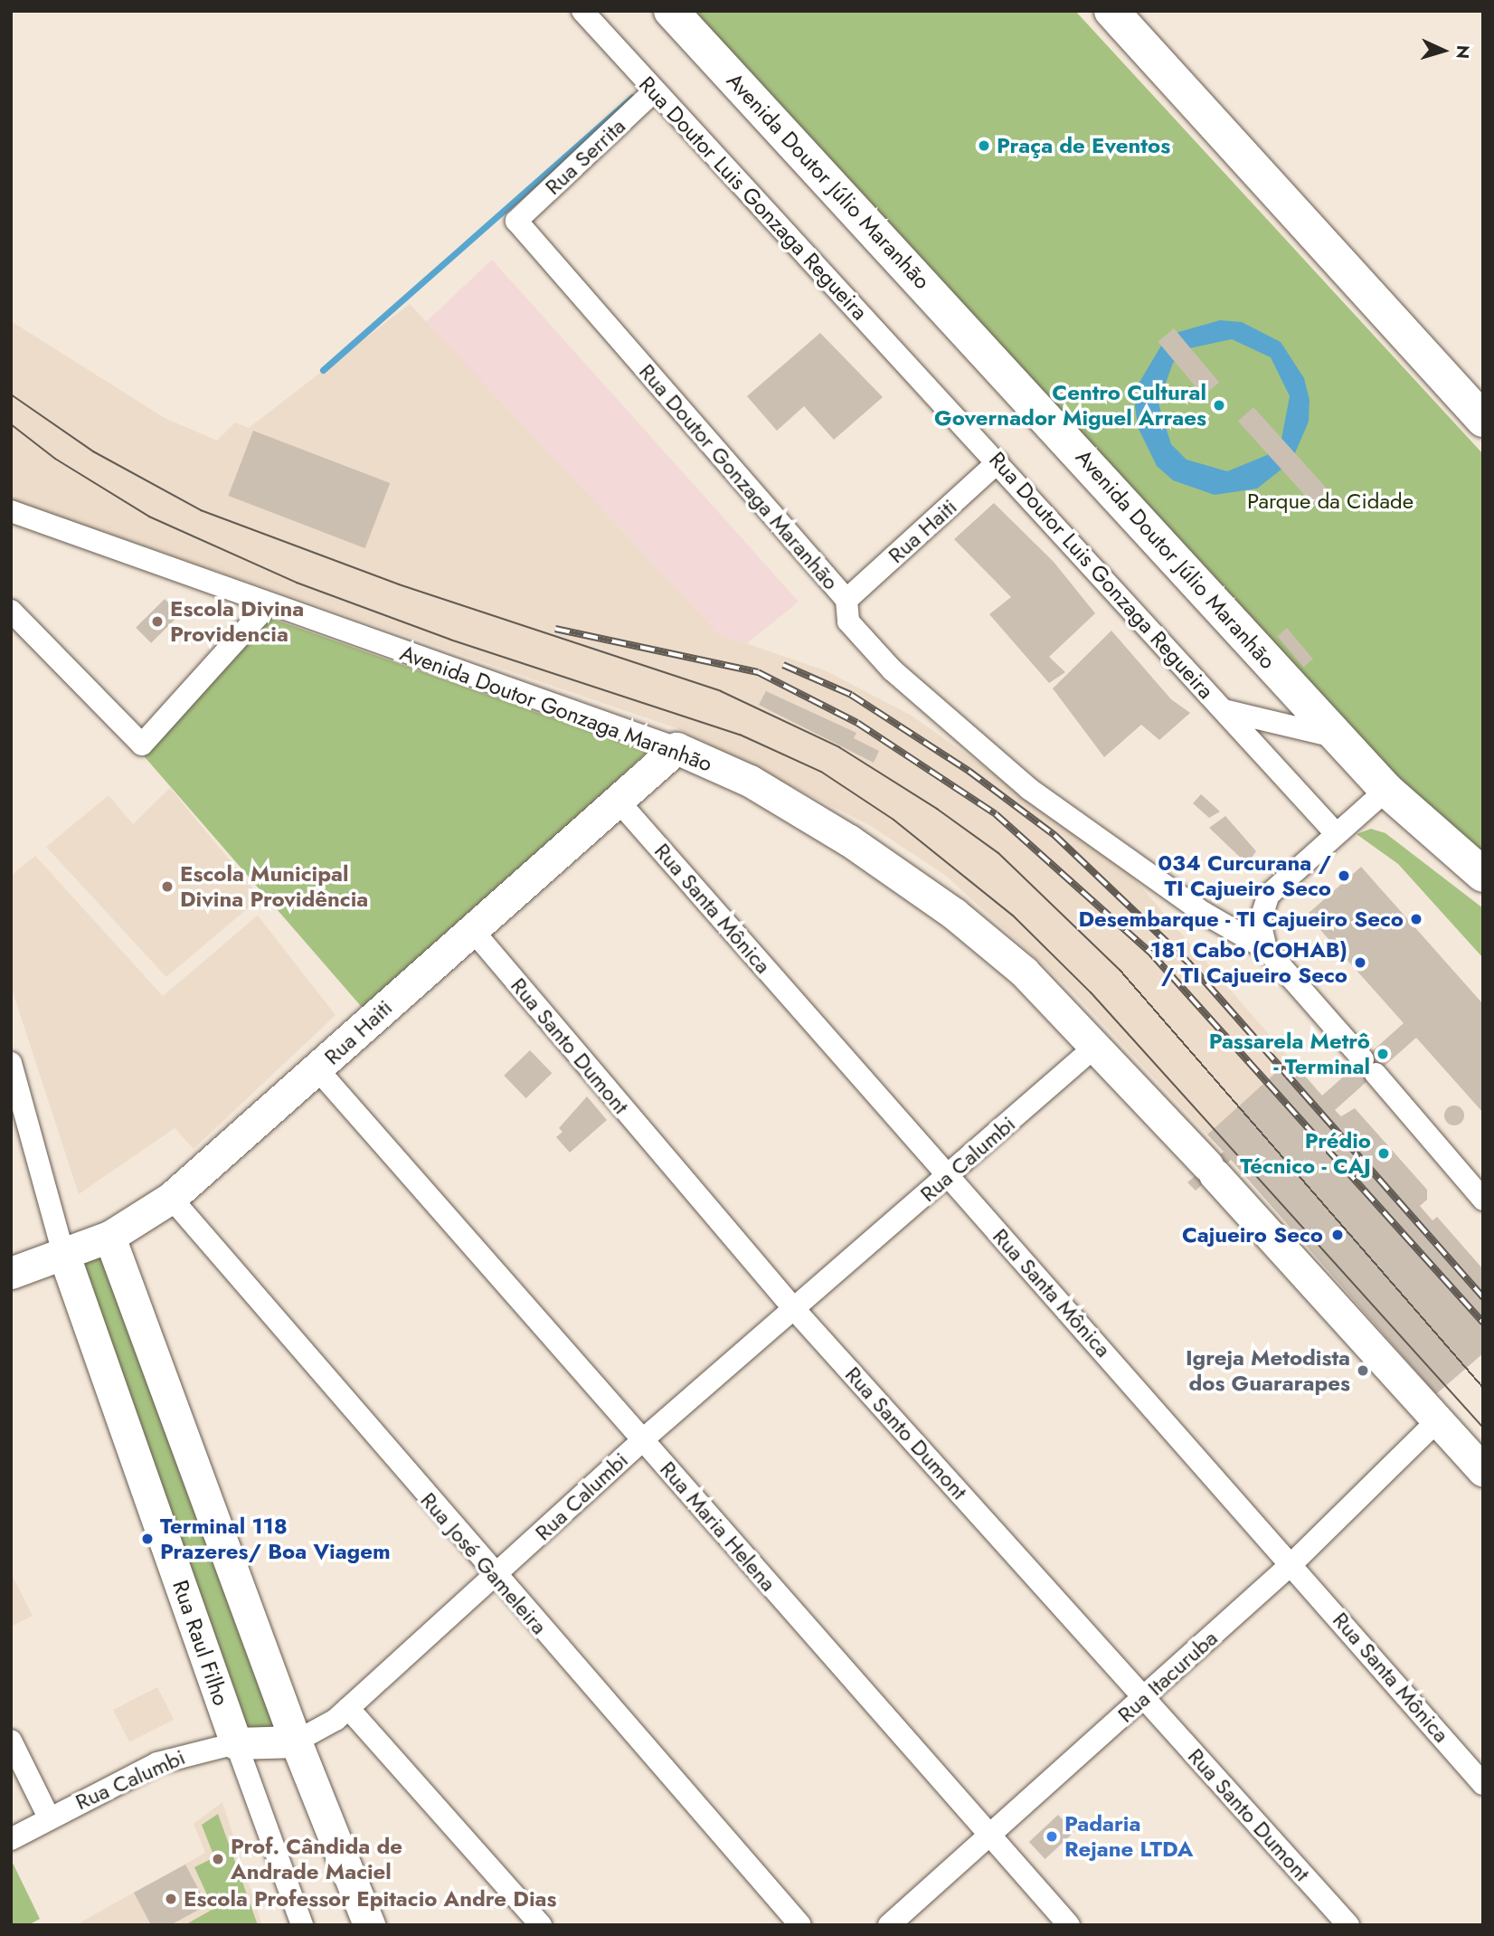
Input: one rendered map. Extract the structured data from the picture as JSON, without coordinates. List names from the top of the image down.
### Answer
{
  "streets": {
    "highway": ["Avenida Doutor Júlio Maranhão"],
    "street": [
      "Rua Serrita",
      "Rua Doutor Luis Gonzaga Regueira",
      "Rua Doutor Gonzaga Maranhão",
      "Rua Haiti",
      "Avenida Doutor Gonzaga Maranhão",
      "Rua Santa Mônica",
      "Rua Santo Dumont",
      "Rua Calumbi",
      "Rua Maria Helena",
      "Rua José Gameleira",
      "Rua Raul Filho",
      "Rua Itacuruba"
    ]
  },
  "crossings": [
    ["Rua Serrita", "Rua Doutor Luis Gonzaga Regueira"],
    ["Rua Serrita", "Rua Doutor Gonzaga Maranhão"],
    ["Rua Doutor Luis Gonzaga Regueira", "Rua Haiti"],
    ["Rua Doutor Gonzaga Maranhão", "Rua Haiti"],
    ["Rua Haiti", "Avenida Doutor Gonzaga Maranhão"],
    ["Rua Haiti", "Rua Santa Mônica"],
    ["Rua Haiti", "Rua Santo Dumont"],
    ["Rua Haiti", "Rua Maria Helena"],
    ["Rua Haiti", "Rua José Gameleira"],
    ["Rua Haiti", "Rua Raul Filho"],
    ["Avenida Doutor Gonzaga Maranhão", "Rua Calumbi"],
    ["Avenida Doutor Gonzaga Maranhão", "Rua Itacuruba"],
    ["Rua Santa Mônica", "Rua Calumbi"],
    ["Rua Santa Mônica", "Rua Itacuruba"],
    ["Rua Santo Dumont", "Rua Calumbi"],
    ["Rua Santo Dumont", "Rua Itacuruba"],
    ["Rua Calumbi", "Rua Maria Helena"],
    ["Rua Calumbi", "Rua José Gameleira"],
    ["Rua Calumbi", "Rua Raul Filho"],
    ["Rua Maria Helena", "Rua Itacuruba"]
  ],
  "parks": ["Parque da Cidade"],
  "places": [
    "Praça de Eventos",
    "Centro Cultural Governador Miguel Arraes",
    "Escola Divina Providencia",
    "034 Curcurana / TI Cajueiro Seco",
    "Escola Municipal Divina Providência",
    "Desembarque - TI Cajueiro Seco",
    "181 Cabo (COHAB) / TI Cajueiro Seco",
    "Passarela Metrô - Terminal",
    "Prédio Técnico - CAJ",
    "Cajueiro Seco",
    "Igreja Metodista dos Guararapes",
    "Terminal 118 Prazeres/ Boa Viagem",
    "Padaria Rejane LTDA",
    "Prof. Cândida de Andrade Maciel",
    "Escola Professor Epitacio Andre Dias"
  ],
  "north": "right"
}
